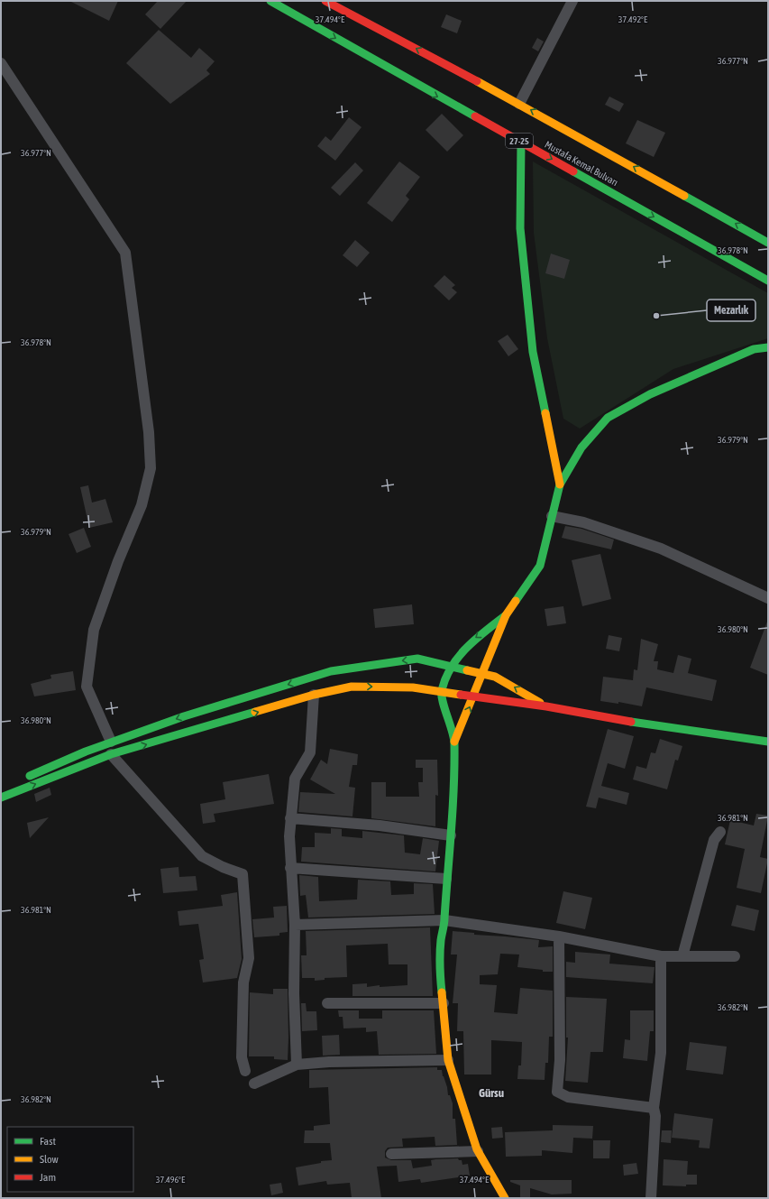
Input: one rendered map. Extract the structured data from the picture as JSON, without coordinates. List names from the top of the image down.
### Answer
{
  "streets": {
    "main road": ["27-25", "Mustafa Kemal Bulvarı"]
  },
  "districts": ["Gürsu"],
  "places": ["Mezarlık"],
  "legend": ["Fast", "Slow", "Jam"],
  "coordinates": [
    "37.494°E",
    "37.492°E",
    "36.977°N",
    "36.978°N",
    "36.979°N",
    "36.980°N",
    "36.981°N",
    "36.982°N",
    "37.496°E"
  ]
}
